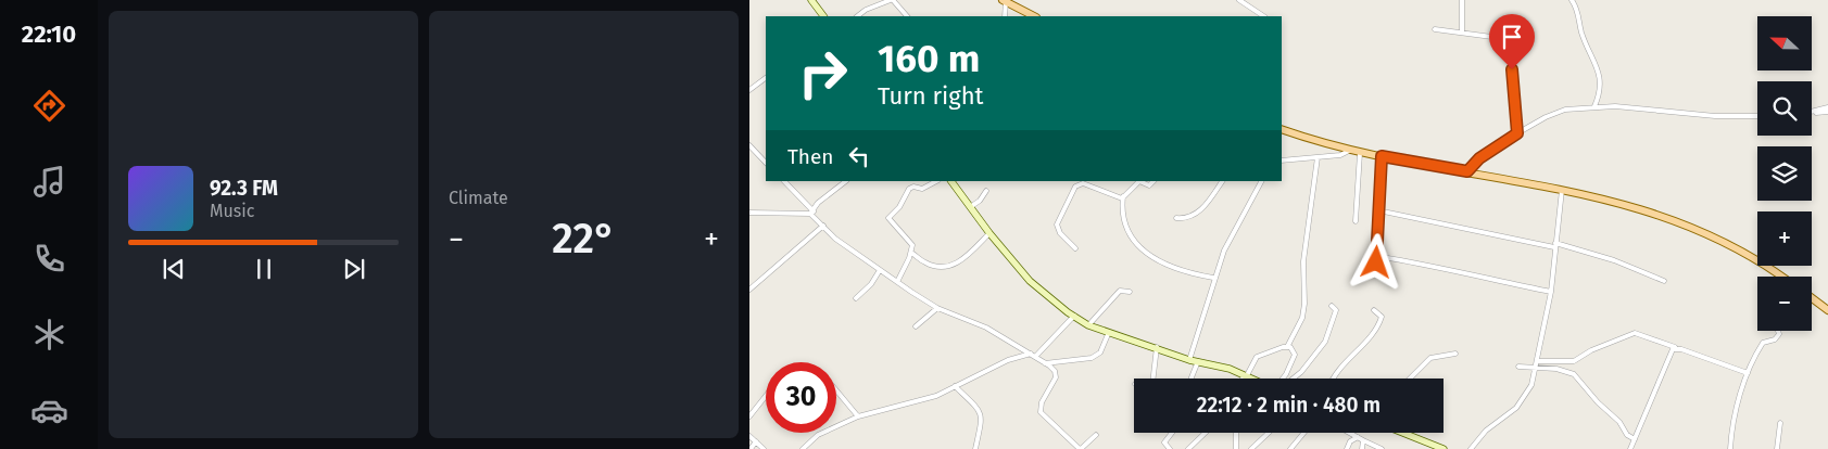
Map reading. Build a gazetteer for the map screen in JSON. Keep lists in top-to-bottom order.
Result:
{
  "north": "left",
  "page": {
    "tabs": "22:10",
    "tile": "Climate",
    "map_buttons": ["+", "−"],
    "turn": ["160 m", "Turn right"],
    "then": "Then",
    "song": ["92.3 FM", "Music"],
    "heat": ["−", "22°", "+"],
    "limit": "30",
    "trip": "22:12 · 2 min · 480 m"
  }
}
